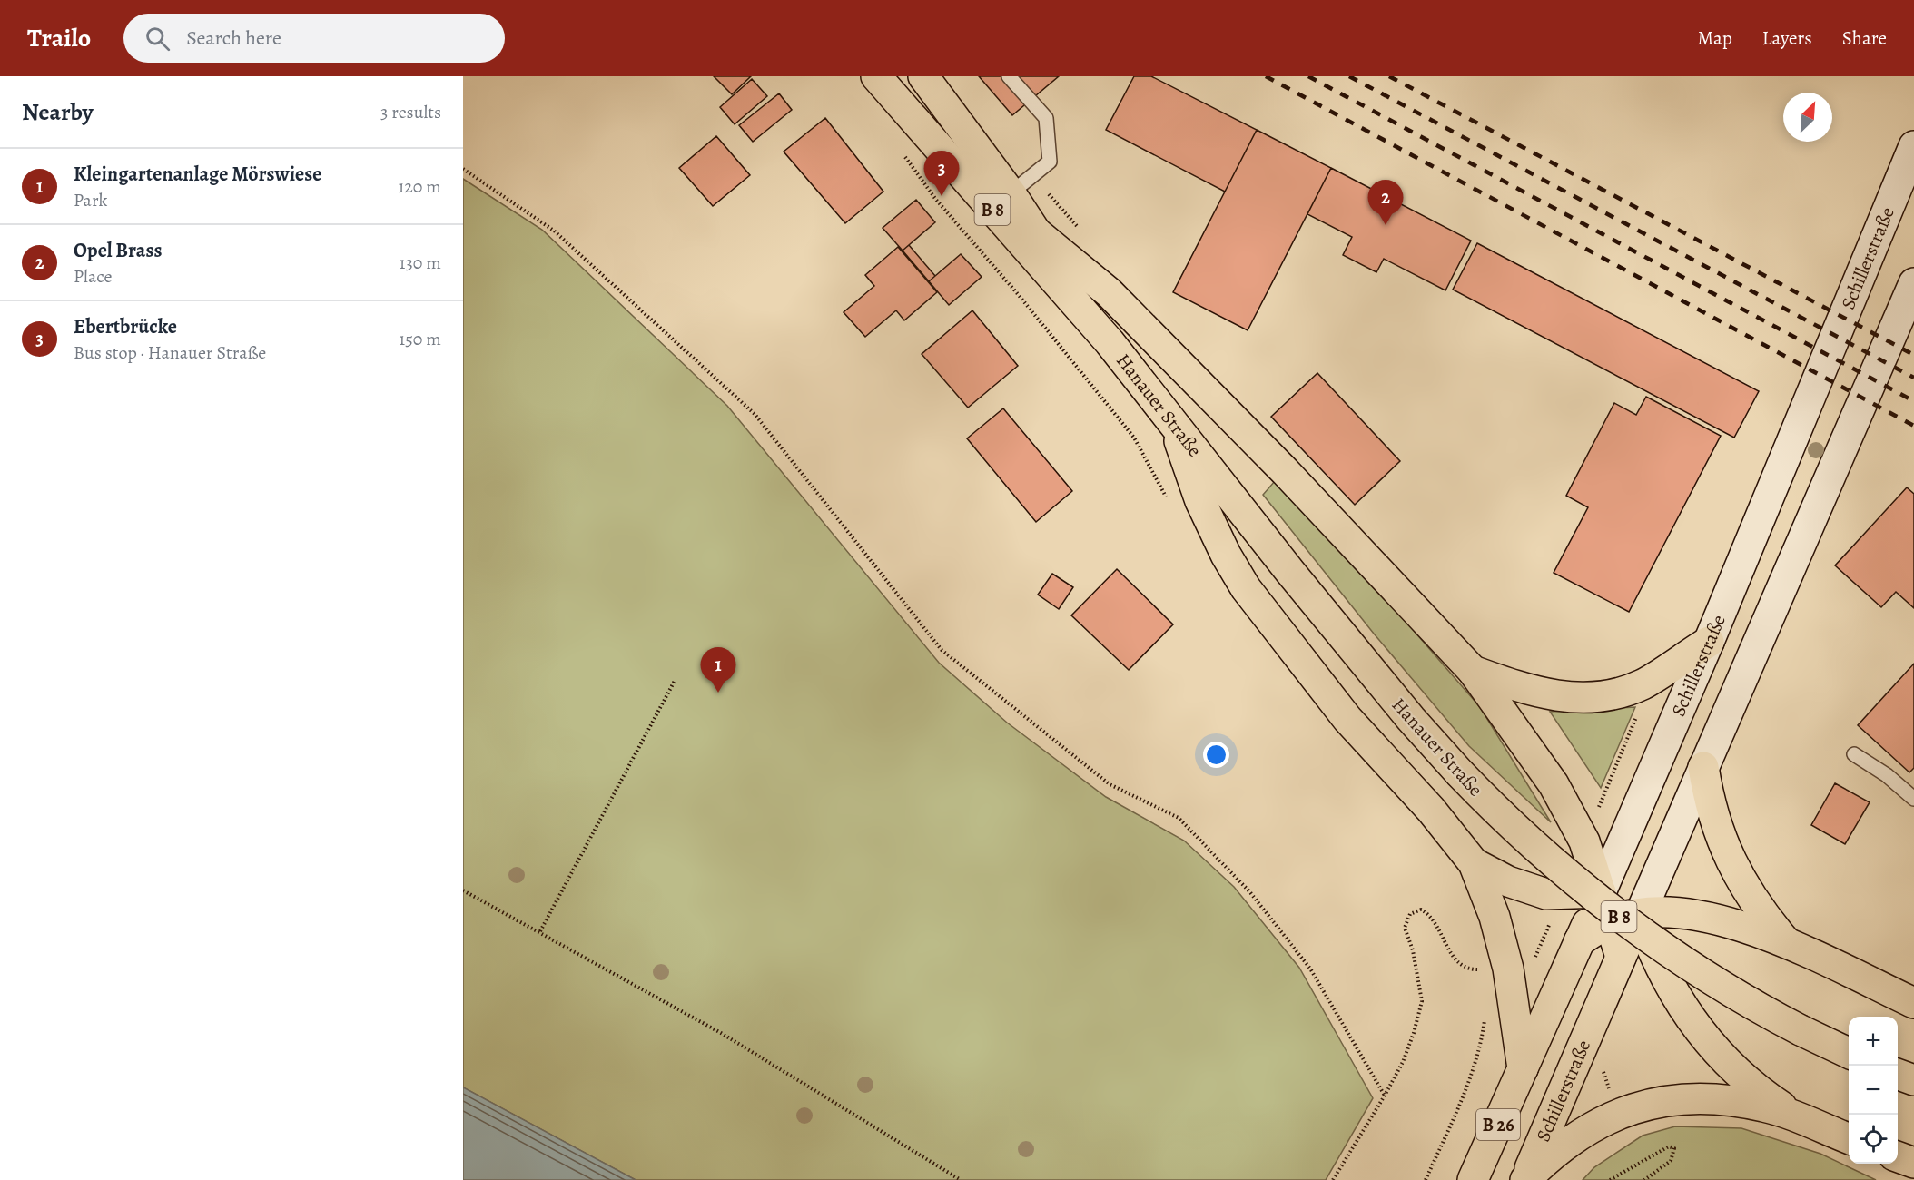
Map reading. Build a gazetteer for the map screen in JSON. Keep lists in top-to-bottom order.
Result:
{
  "streets": {
    "main road": [
      "B 8",
      "Schillerstraße",
      "Hanauer Straße",
      "B 26"
    ]
  },
  "north": "top right",
  "page": {
    "header": "Trailo",
    "search": "Search here",
    "nav": ["Map", "Layers", "Share"],
    "heading": ["Nearby", "3 results"],
    "list": [
      {
        "mark": "1",
        "name": "Kleingartenanlage Mörswiese",
        "note": "Park",
        "value": "120 m"
      },
      {
        "mark": "2",
        "name": "Opel Brass",
        "note": "Place",
        "value": "130 m"
      },
      {
        "mark": "3",
        "name": "Ebertbrücke",
        "note": "Bus stop · Hanauer Straße",
        "value": "150 m"
      }
    ],
    "pins": ["3", "2", "1"],
    "map_buttons": ["+", "−"]
  }
}
